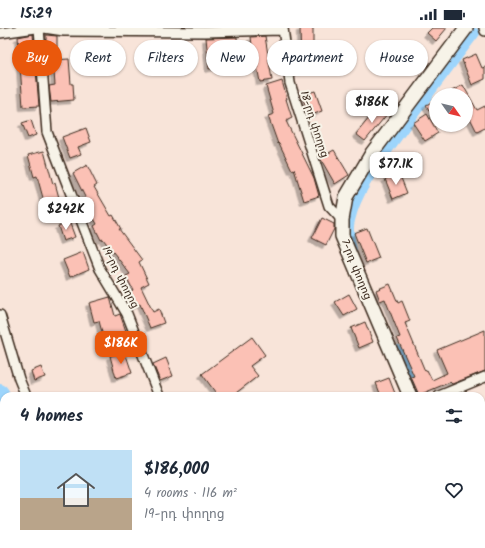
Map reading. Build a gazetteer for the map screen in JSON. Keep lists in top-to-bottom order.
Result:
{
  "streets": {
    "main road": ["7-րդ փողոց"],
    "street": ["18-րդ փողոց", "19-րդ փողոց"]
  },
  "crossings": [
    ["18-րդ փողոց", "7-րդ փողոց"]
  ],
  "north": "bottom right",
  "page": {
    "status": "15:29",
    "chip": [
      "Buy",
      "Rent",
      "Filters",
      "New",
      "Apartment",
      "House"
    ],
    "price": [
      "$186K",
      "$77.1K",
      "$242K",
      "$186K"
    ],
    "heading": "4 homes",
    "list": [
      {
        "name": "$186,000",
        "note": "4 rooms · 116 m² · 19-րդ փողոց"
      }
    ]
  }
}
